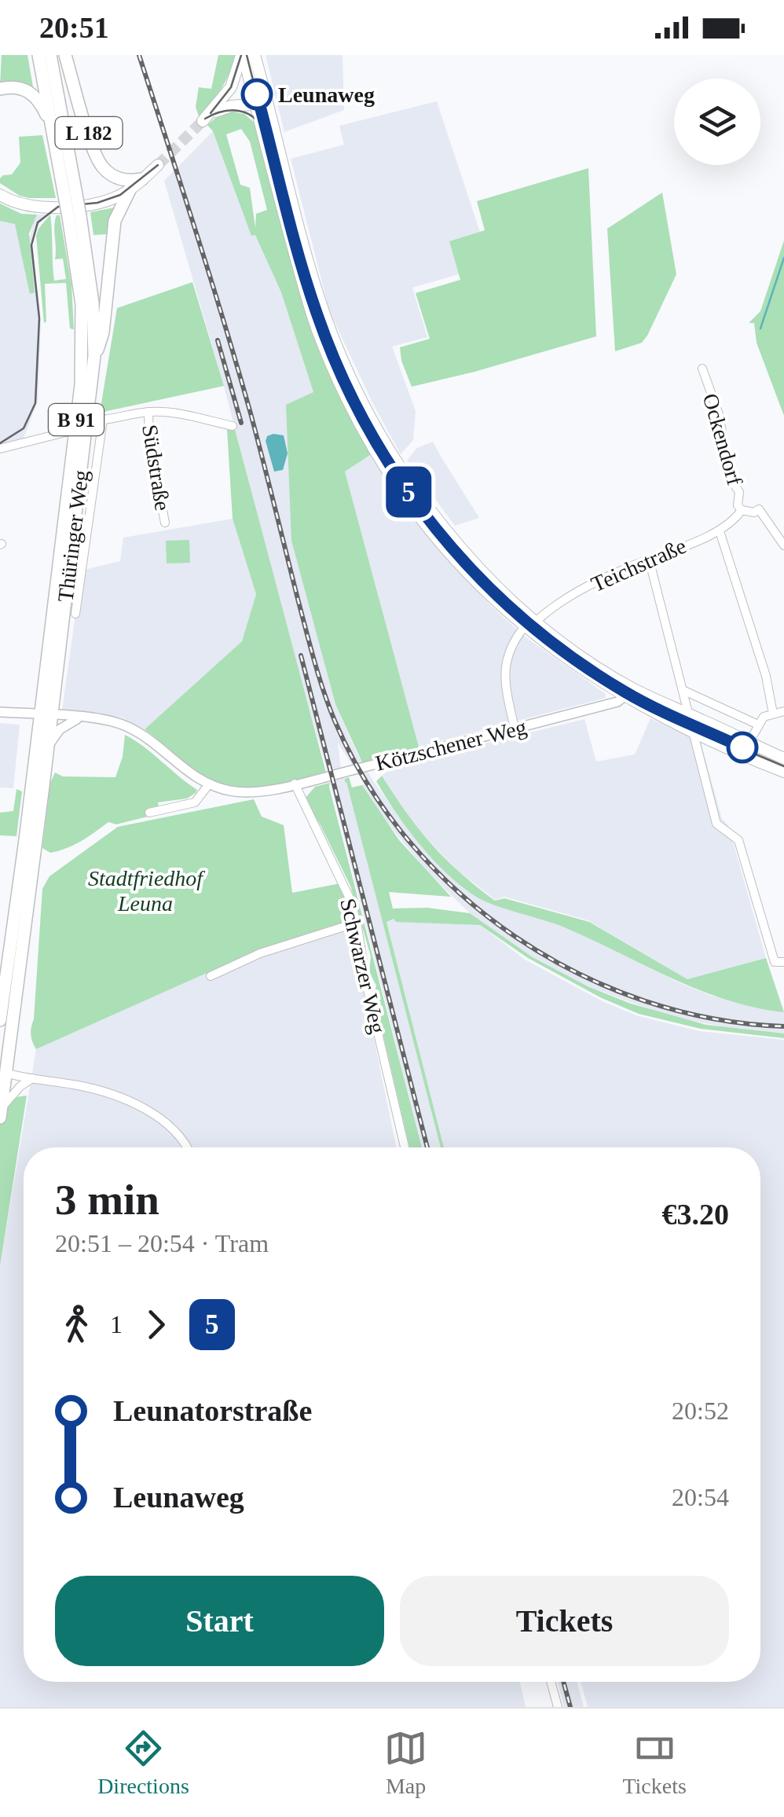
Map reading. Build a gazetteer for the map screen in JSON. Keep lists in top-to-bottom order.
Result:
{
  "streets": {
    "main road": ["L 182", "B 91", "Thüringer Weg"],
    "street": [
      "Ockendorf",
      "Südstraße",
      "Teichstraße",
      "Kötzschener Weg",
      "Schwarzer Weg"
    ]
  },
  "crossings": [
    ["B 91", "Thüringer Weg"],
    ["Ockendorf", "Teichstraße"],
    ["Kötzschener Weg", "Schwarzer Weg"]
  ],
  "parks": ["Stadtfriedhof Leuna"],
  "places": ["Leunaweg"],
  "lines": ["tram line 5"],
  "page": {
    "status": "20:51",
    "on_map": "5",
    "heading": ["3 min", "20:51 – 20:54 · Tram", "€3.20"],
    "legs": ["1", "5"],
    "list": [
      {
        "name": "Leunatorstraße",
        "value": "20:52"
      },
      {
        "name": "Leunaweg",
        "value": "20:54"
      }
    ],
    "buttons": ["Start", "Tickets"],
    "tabs": ["Directions", "Map", "Tickets"]
  }
}
